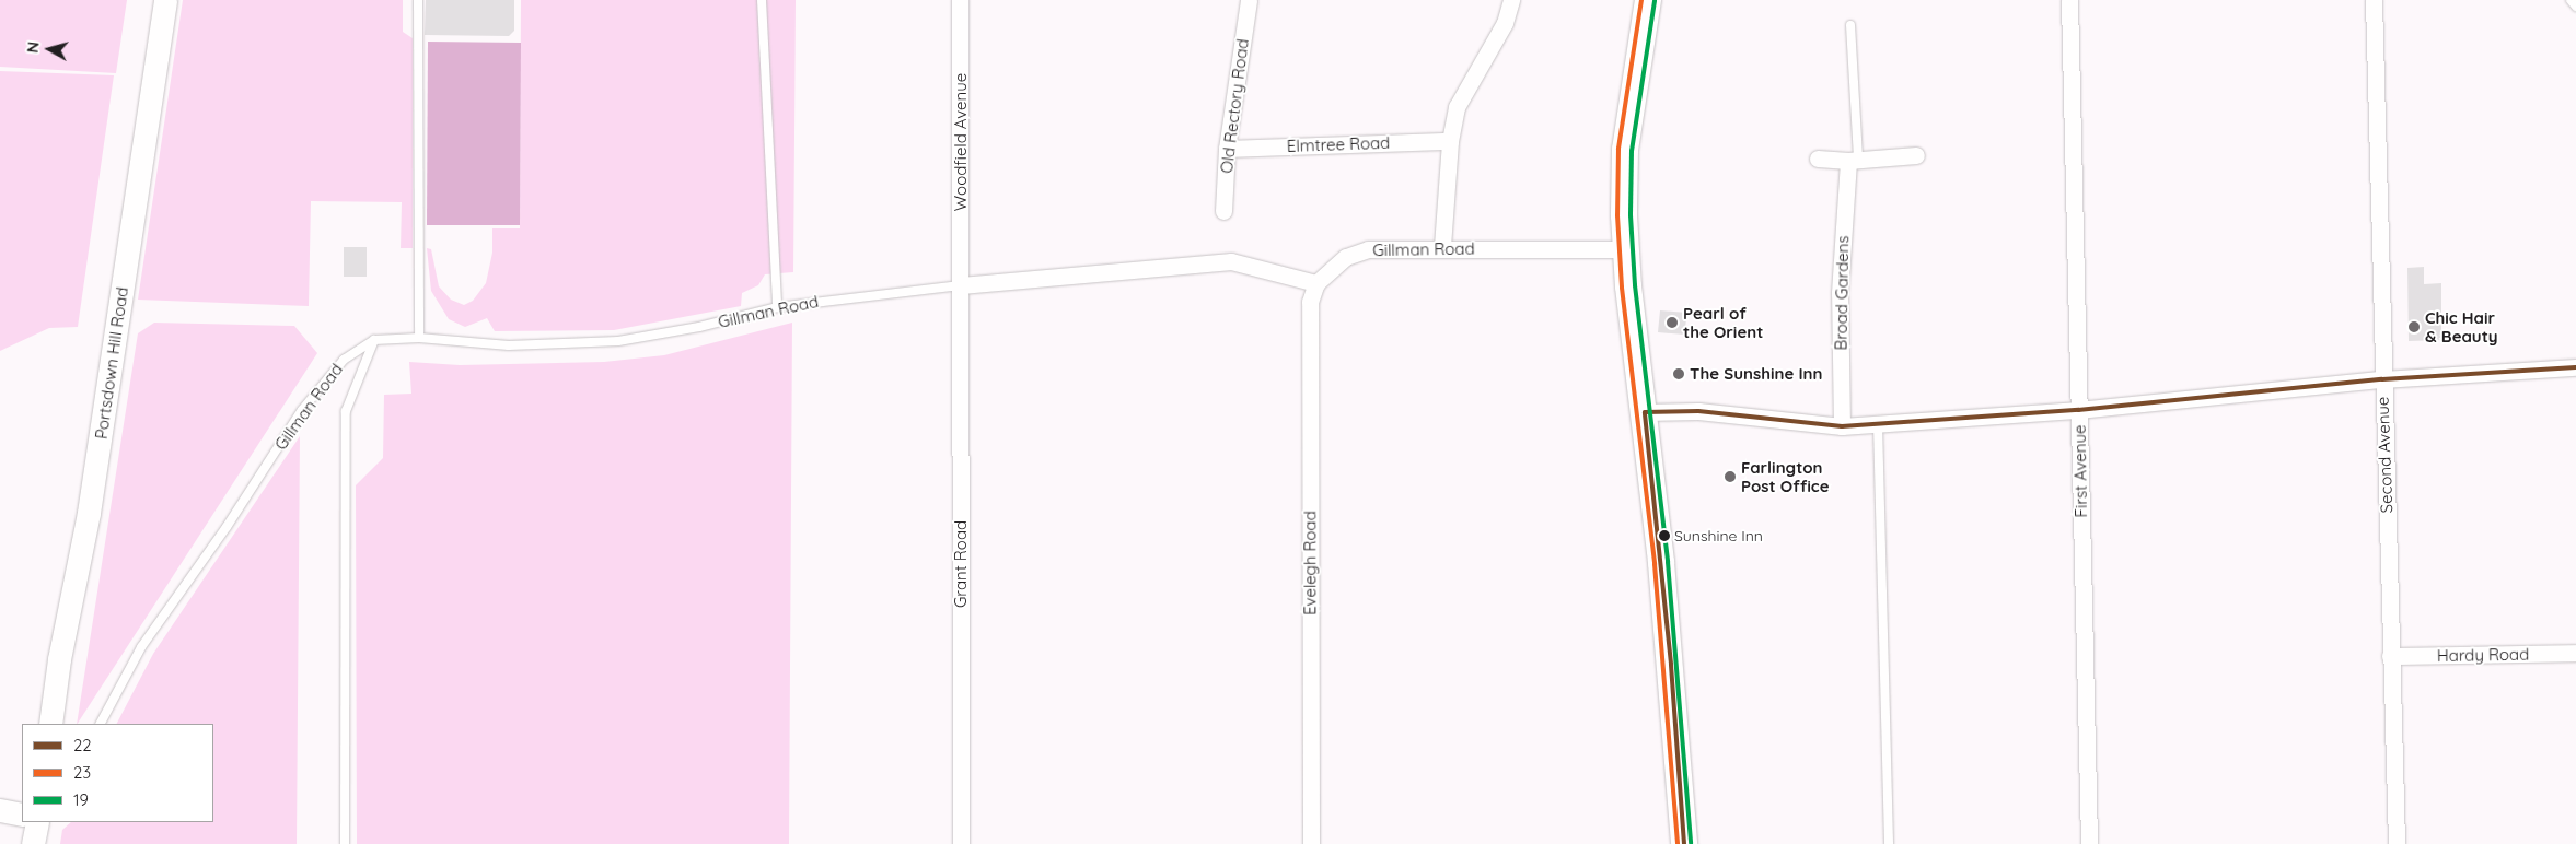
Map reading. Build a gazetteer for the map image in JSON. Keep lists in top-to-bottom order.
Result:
{
  "streets": {
    "main road": ["Portsdown Hill Road"],
    "street": [
      "Old Rectory Road",
      "Woodfield Avenue",
      "Elmtree Road",
      "Gillman Road",
      "Broad Gardens",
      "Second Avenue",
      "First Avenue",
      "Evelegh Road",
      "Grant Road",
      "Hardy Road"
    ]
  },
  "crossings": [
    ["Old Rectory Road", "Elmtree Road"],
    ["Woodfield Avenue", "Gillman Road"],
    ["Woodfield Avenue", "Grant Road"],
    ["Gillman Road", "Evelegh Road"],
    ["Gillman Road", "Grant Road"],
    ["Second Avenue", "Hardy Road"]
  ],
  "places": [
    "Pearl of the Orient",
    "Chic Hair & Beauty",
    "The Sunshine Inn",
    "Farlington Post Office",
    "Sunshine Inn"
  ],
  "lines": ["transit line 23", "transit line 19", "transit line 22"],
  "legend": ["22", "23", "19"],
  "north": "left"
}
